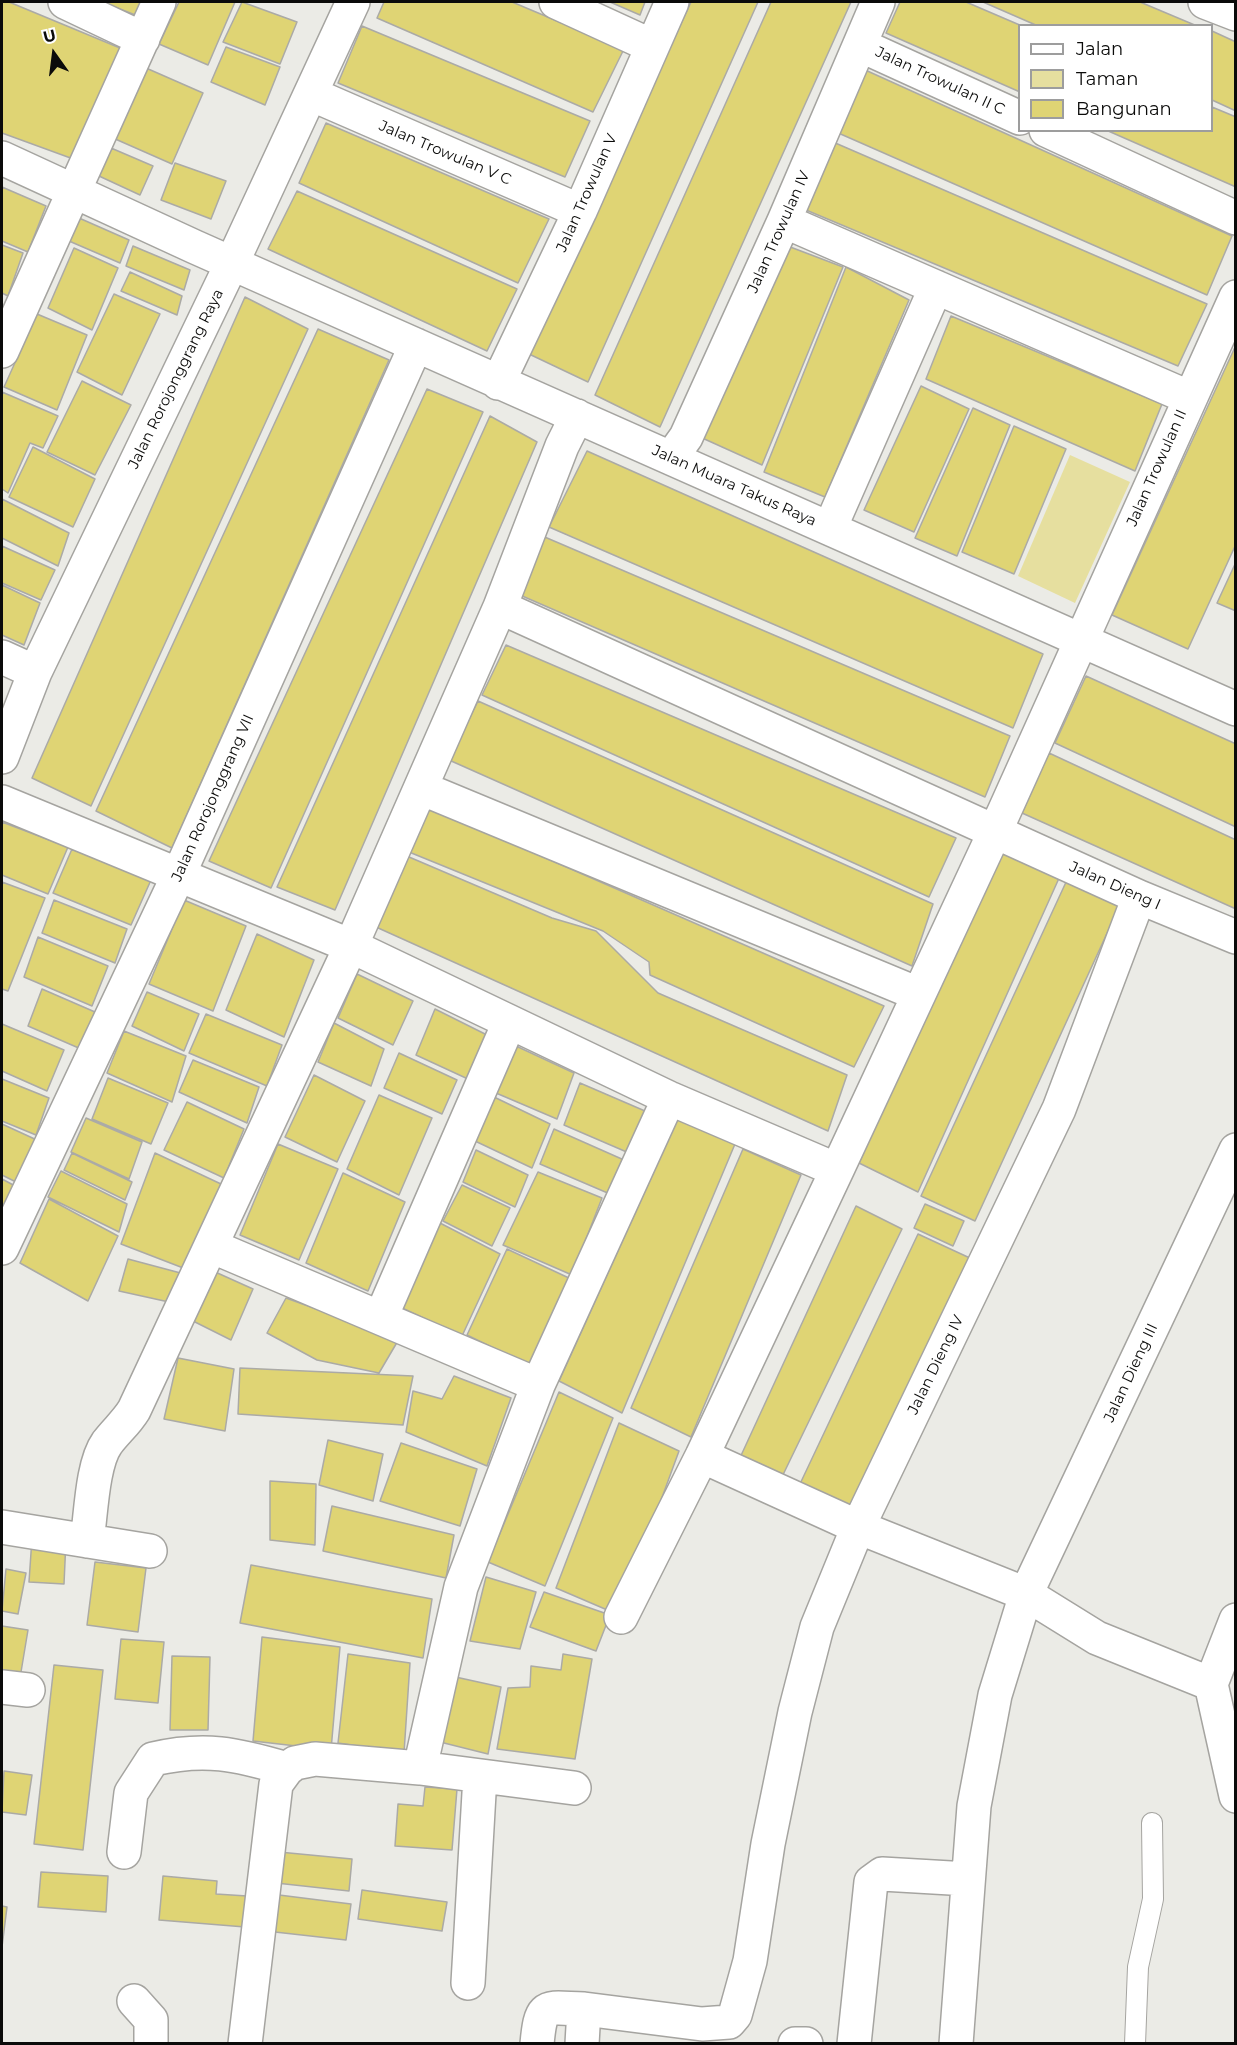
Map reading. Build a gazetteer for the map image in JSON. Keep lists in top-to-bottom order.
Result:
{
  "streets": {
    "street": [
      "Jalan Trowulan II C",
      "Jalan Trowulan V C",
      "Jalan Trowulan V",
      "Jalan Trowulan IV",
      "Jalan Rorojonggrang Raya",
      "Jalan Trowulan II",
      "Jalan Muara Takus Raya",
      "Jalan Rorojonggrang VII",
      "Jalan Dieng I",
      "Jalan Dieng IV",
      "Jalan Dieng III"
    ]
  },
  "crossings": [
    ["Jalan Trowulan II C", "Jalan Trowulan IV"],
    ["Jalan Trowulan V C", "Jalan Trowulan V"],
    ["Jalan Trowulan V C", "Jalan Rorojonggrang Raya"],
    ["Jalan Trowulan V", "Jalan Muara Takus Raya"],
    ["Jalan Trowulan IV", "Jalan Muara Takus Raya"],
    ["Jalan Rorojonggrang Raya", "Jalan Muara Takus Raya"],
    ["Jalan Trowulan II", "Jalan Muara Takus Raya"],
    ["Jalan Trowulan II", "Jalan Dieng I"],
    ["Jalan Muara Takus Raya", "Jalan Rorojonggrang VII"],
    ["Jalan Dieng I", "Jalan Dieng IV"]
  ],
  "legend": ["Jalan", "Taman", "Bangunan"],
  "north": "top"
}
